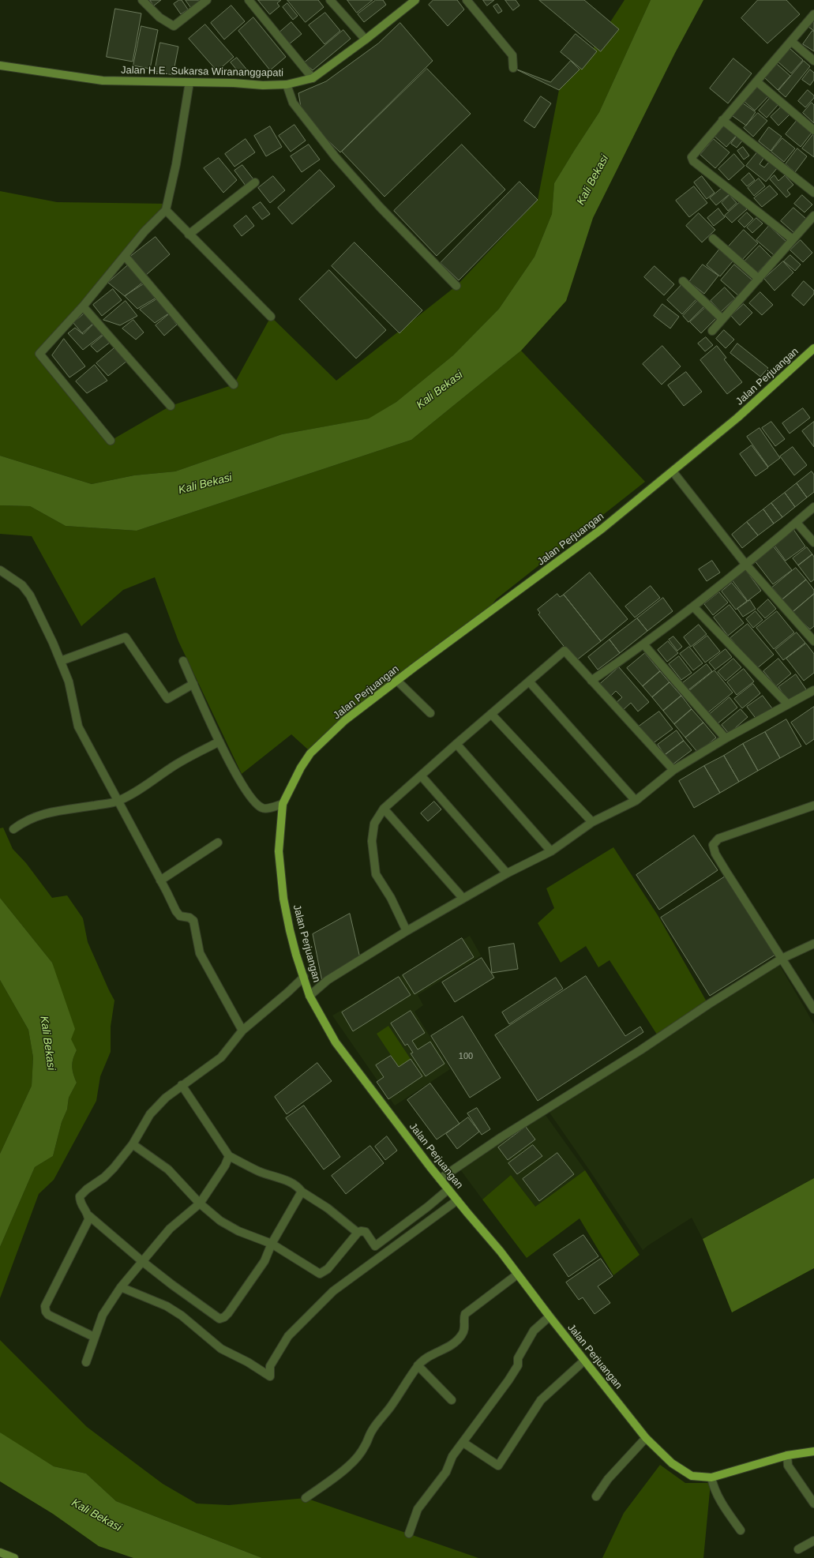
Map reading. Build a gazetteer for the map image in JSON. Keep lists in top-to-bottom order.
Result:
{
  "streets": {
    "main road": ["Jalan Perjuangan"],
    "street": ["Jalan H.E. Sukarsa Wirananggapati"]
  },
  "water": ["Kali Bekasi"],
  "house_numbers": ["100"]
}
